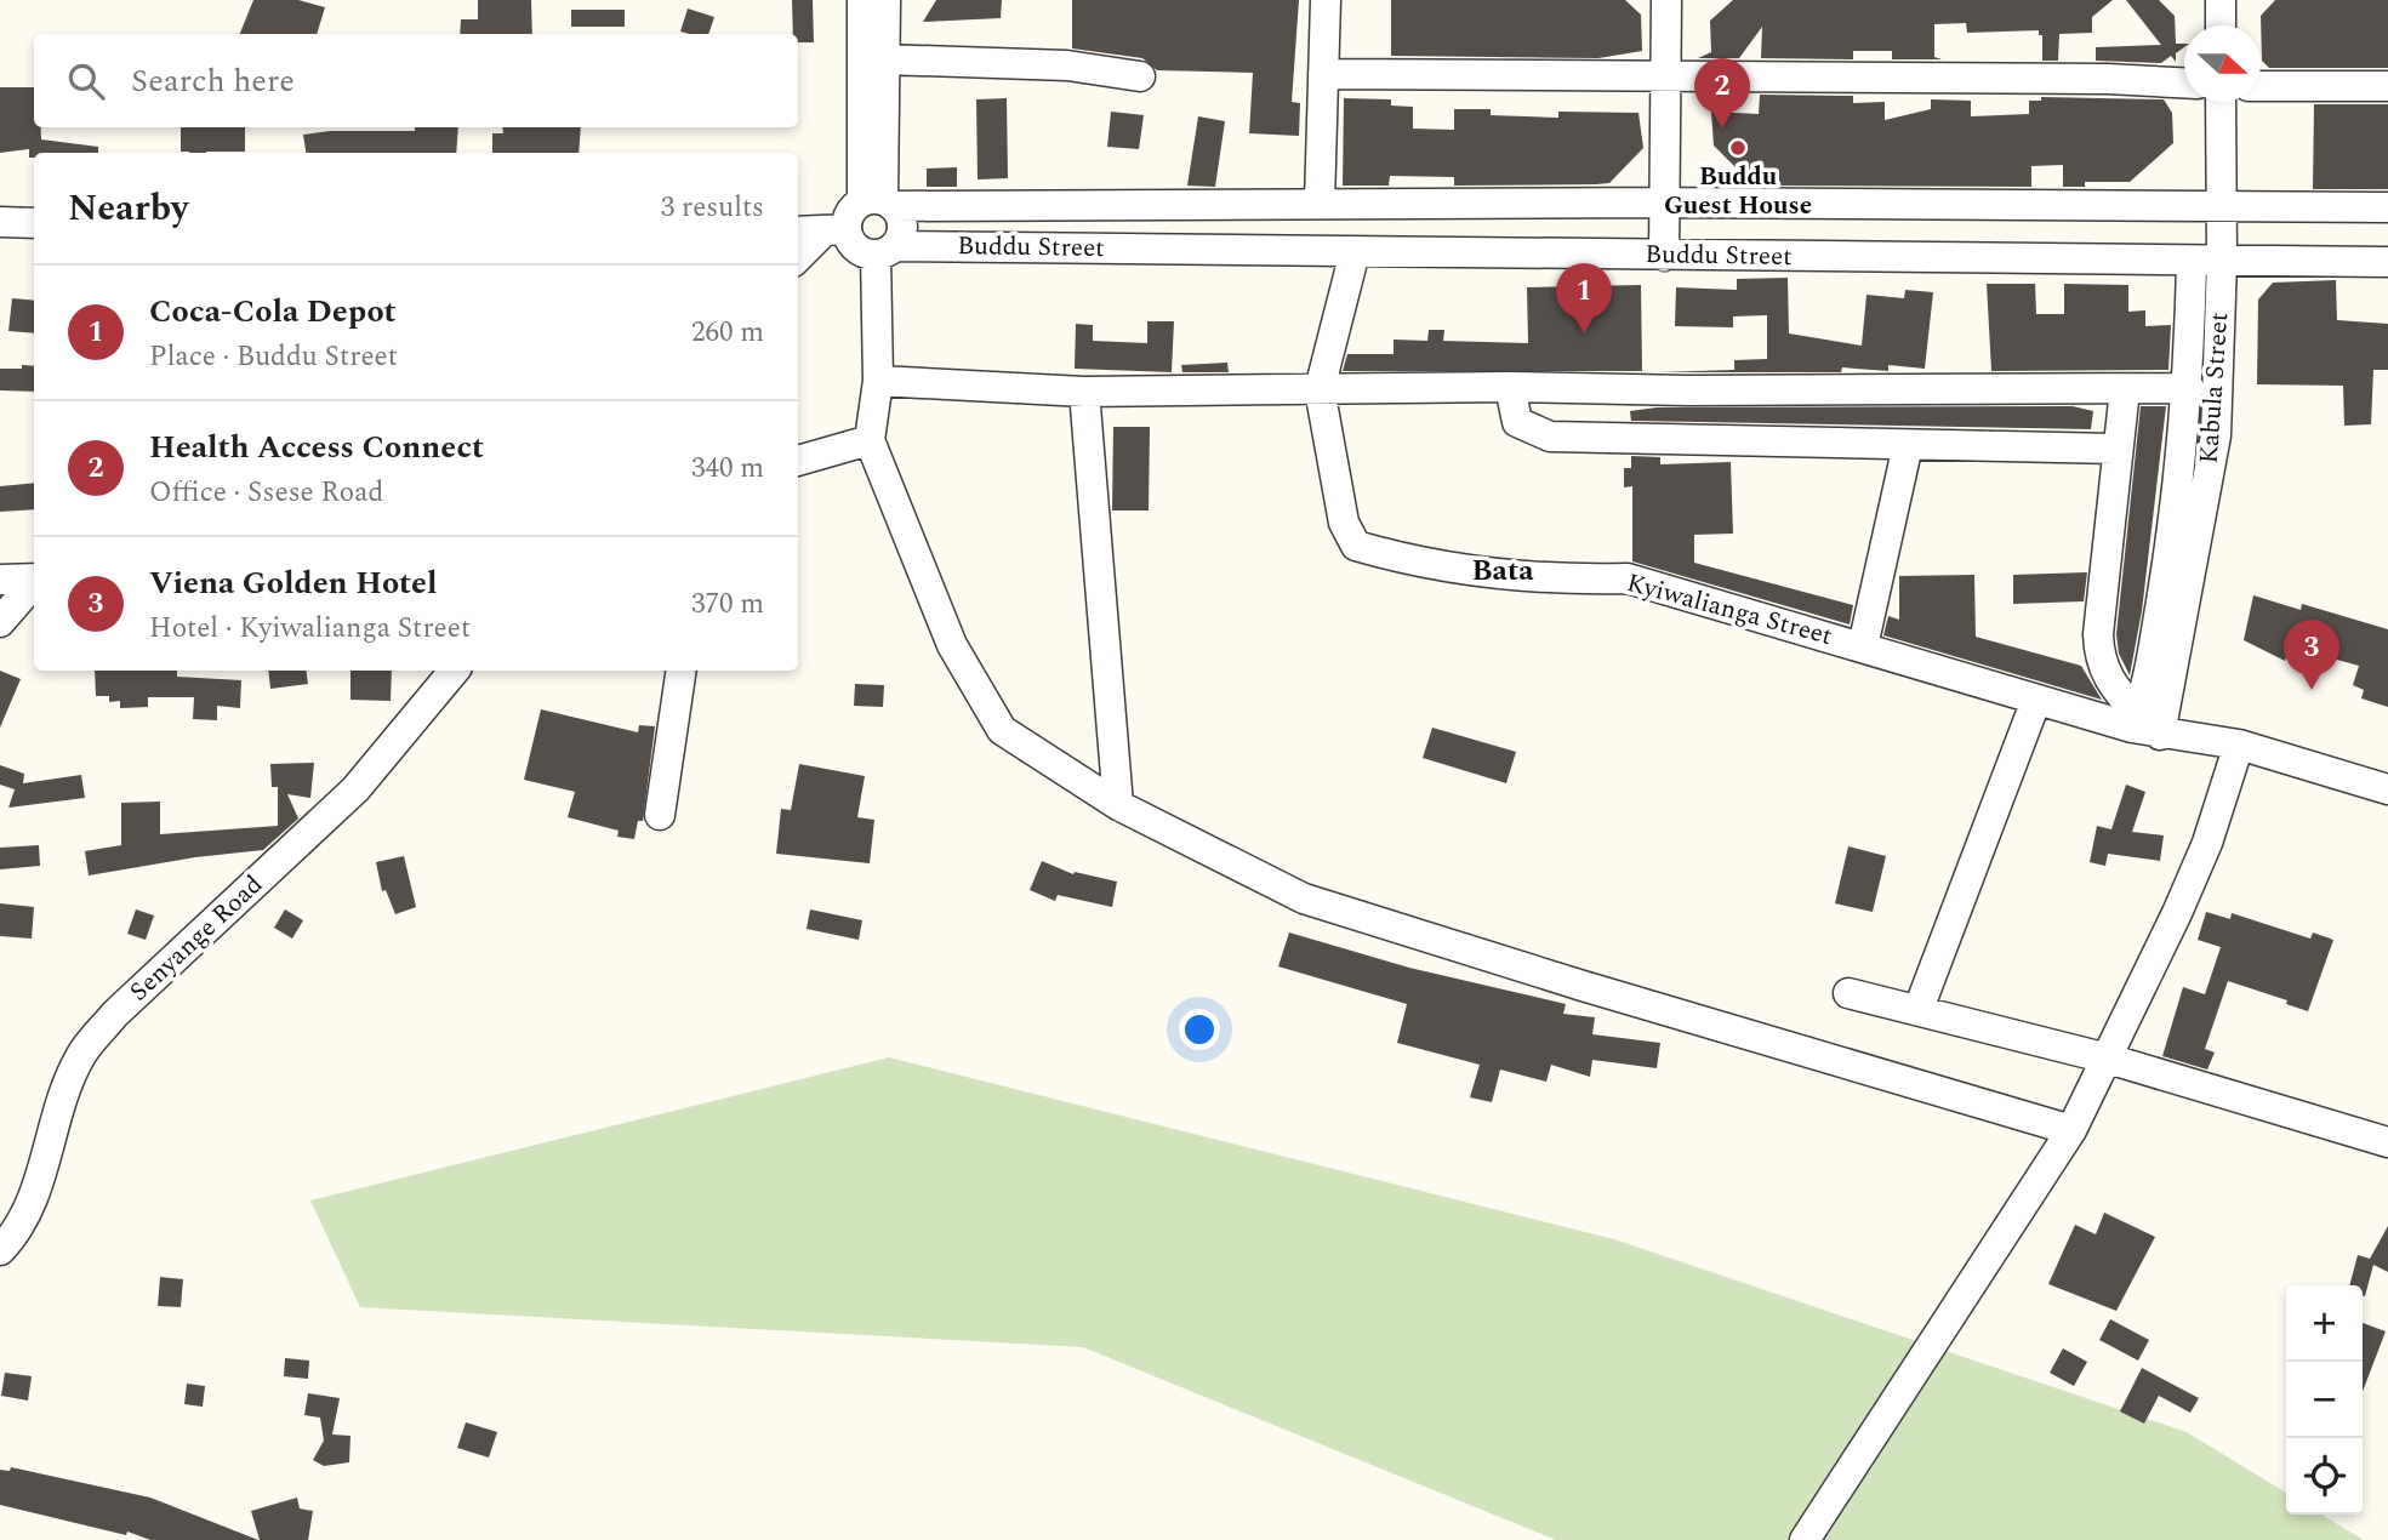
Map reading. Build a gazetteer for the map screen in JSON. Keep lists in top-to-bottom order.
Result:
{
  "streets": {
    "street": [
      "Buddu Street",
      "Kabula Street",
      "Kyiwalianga Street",
      "Senyange Road"
    ]
  },
  "crossings": [
    ["Buddu Street", "Kabula Street"],
    ["Buddu Street", "Kyiwalianga Street"],
    ["Kabula Street", "Kyiwalianga Street"]
  ],
  "districts": ["Bata"],
  "places": ["Buddu Guest House"],
  "north": "right",
  "page": {
    "search": "Search here",
    "pins": ["2", "1", "3"],
    "heading": ["Nearby", "3 results"],
    "list": [
      {
        "mark": "1",
        "name": "Coca-Cola Depot",
        "note": "Place · Buddu Street",
        "value": "260 m"
      },
      {
        "mark": "2",
        "name": "Health Access Connect",
        "note": "Office · Ssese Road",
        "value": "340 m"
      },
      {
        "mark": "3",
        "name": "Viena Golden Hotel",
        "note": "Hotel · Kyiwalianga Street",
        "value": "370 m"
      }
    ],
    "map_buttons": ["+", "−"]
  }
}
